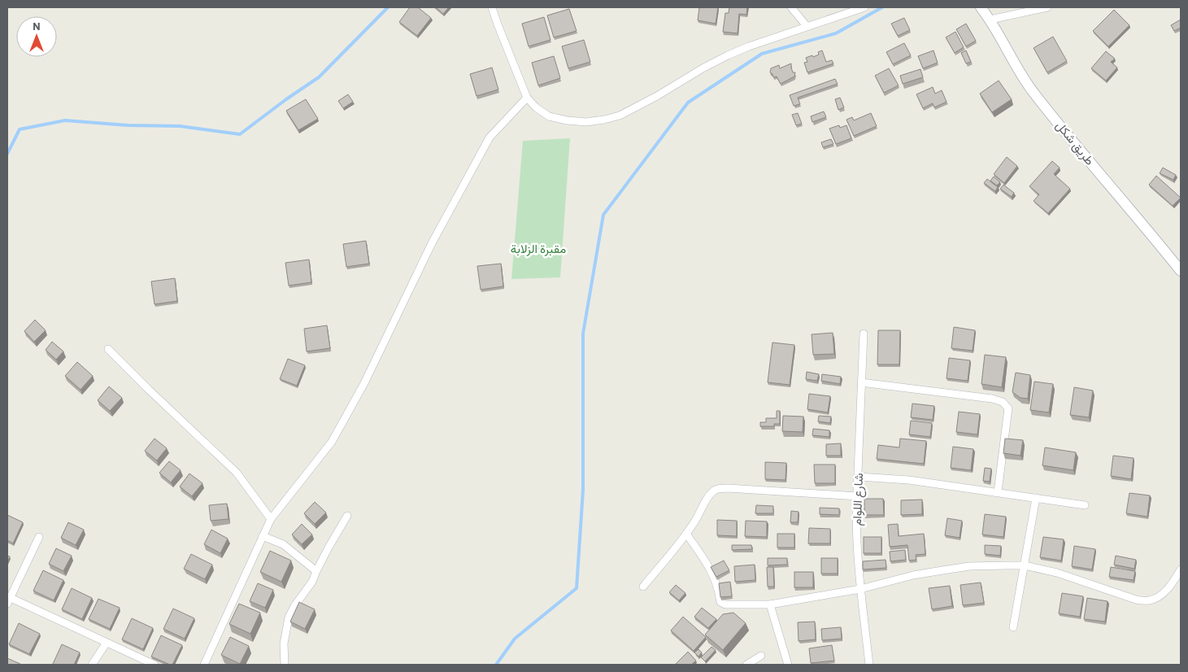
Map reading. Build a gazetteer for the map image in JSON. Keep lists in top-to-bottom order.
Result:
{
  "streets": {
    "main road": ["طريق شكل"],
    "street": ["شارع اللوام"]
  },
  "parks": ["مقبرة الزلابة"],
  "north": "top"
}
